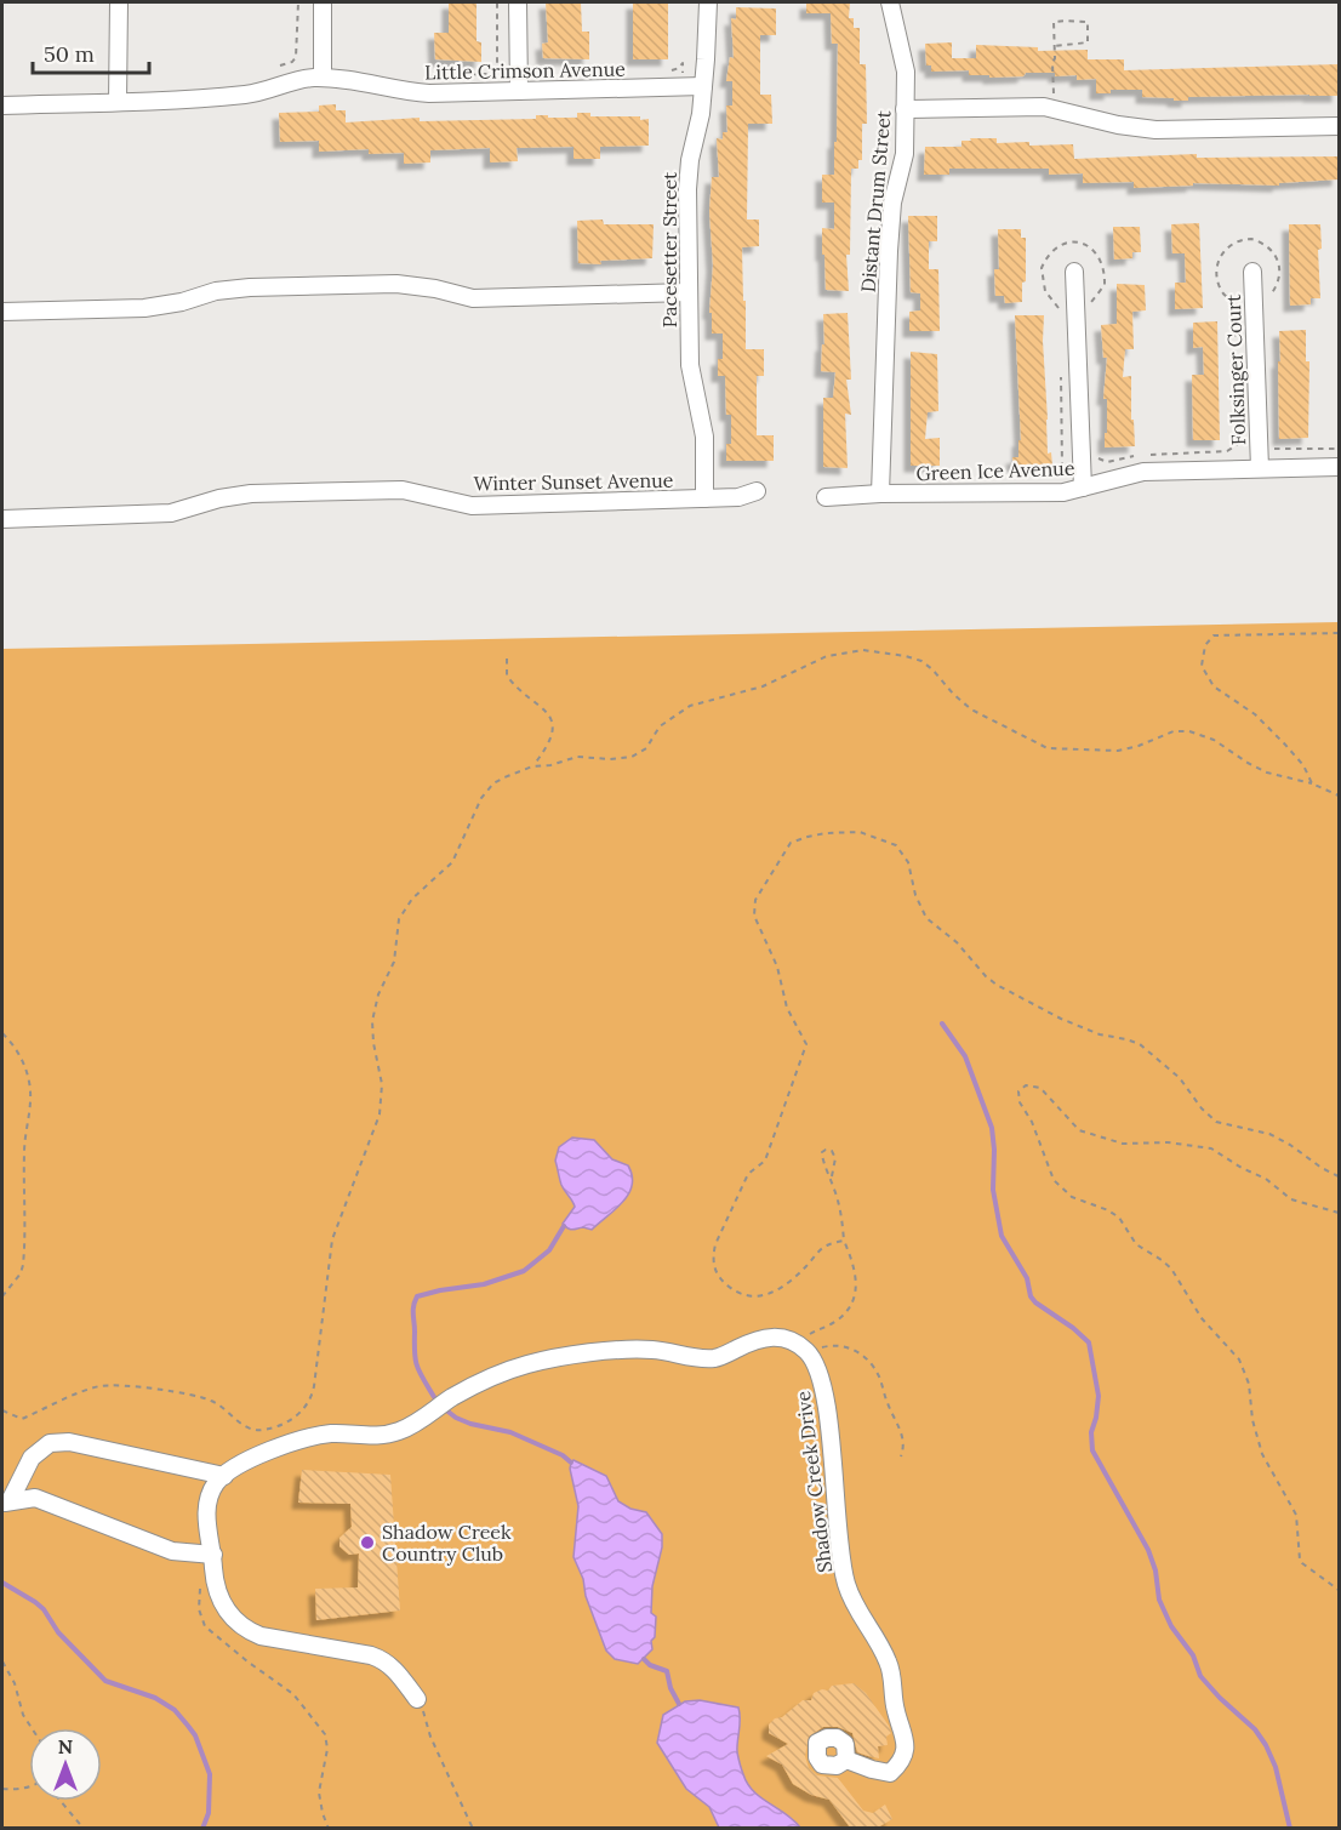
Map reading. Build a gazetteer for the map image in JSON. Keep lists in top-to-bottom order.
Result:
{
  "streets": {
    "street": [
      "Little Crimson Avenue",
      "Distant Drum Street",
      "Pacesetter Street",
      "Folksinger Court",
      "Green Ice Avenue",
      "Winter Sunset Avenue",
      "Shadow Creek Drive"
    ]
  },
  "crossings": [
    ["Little Crimson Avenue", "Pacesetter Street"],
    ["Distant Drum Street", "Green Ice Avenue"],
    ["Pacesetter Street", "Winter Sunset Avenue"],
    ["Folksinger Court", "Green Ice Avenue"]
  ],
  "places": ["Shadow Creek Country Club"],
  "scale_bar": "50 m",
  "north": "top"
}
